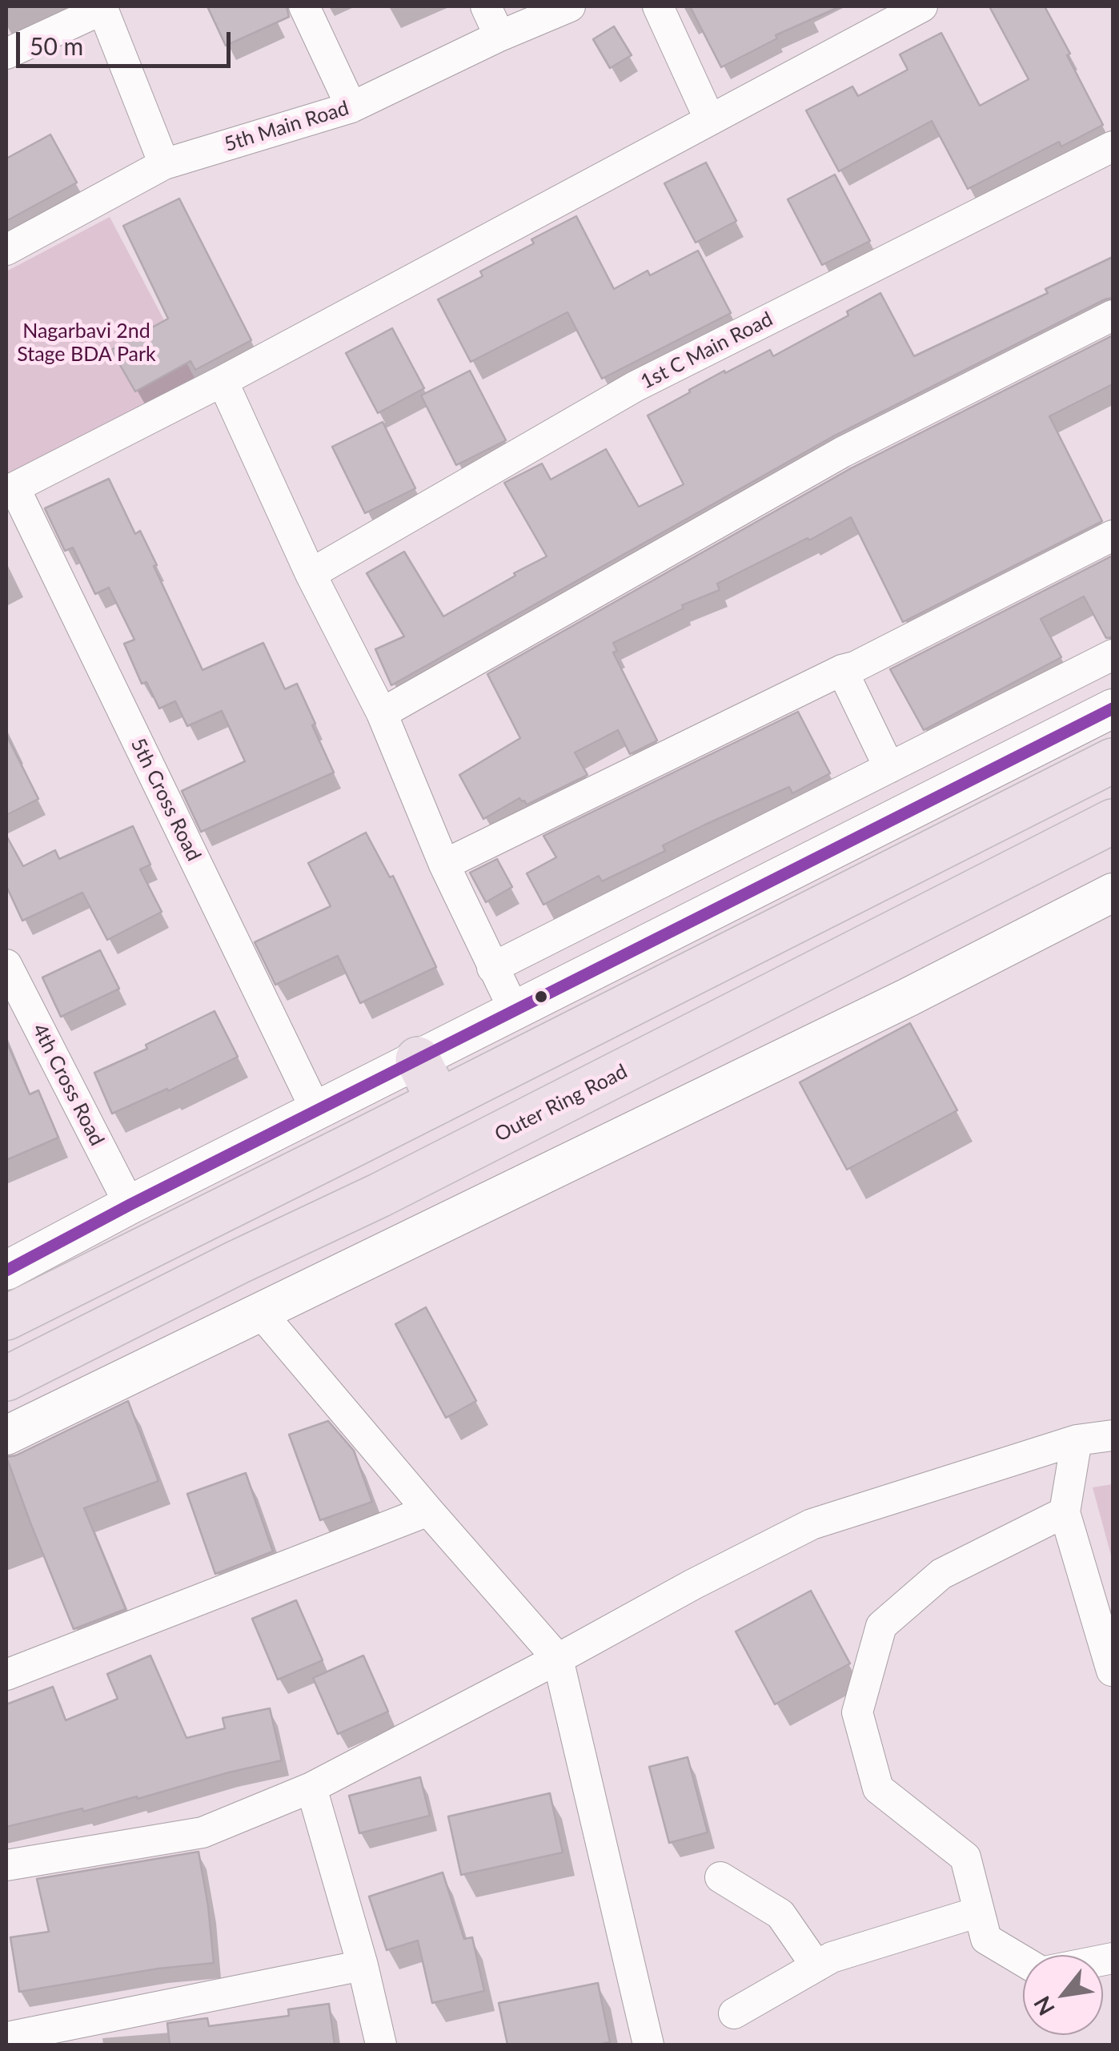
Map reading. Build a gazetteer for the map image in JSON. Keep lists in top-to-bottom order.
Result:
{
  "streets": {
    "highway": ["Outer Ring Road"],
    "street": [
      "5th Main Road",
      "1st C Main Road",
      "5th Cross Road",
      "4th Cross Road"
    ]
  },
  "parks": ["Nagarbavi 2nd Stage BDA Park"],
  "scale_bar": "50 m",
  "north": "bottom left"
}
